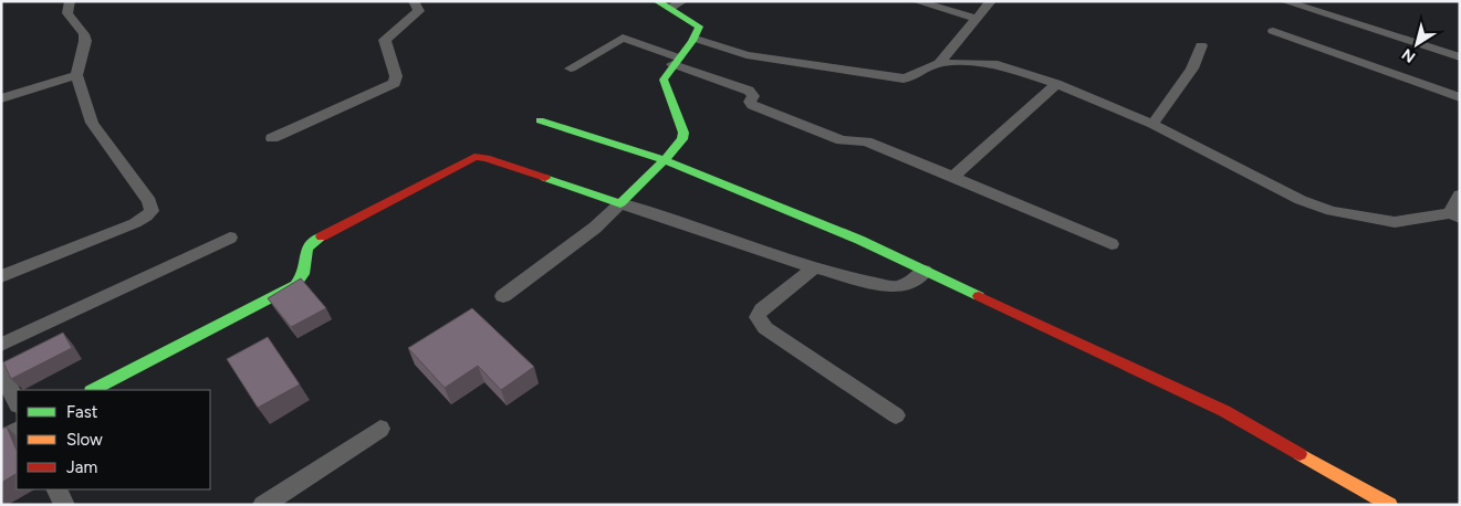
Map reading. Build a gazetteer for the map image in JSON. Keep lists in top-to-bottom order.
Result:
{
  "legend": ["Fast", "Slow", "Jam"],
  "north": "bottom left"
}
